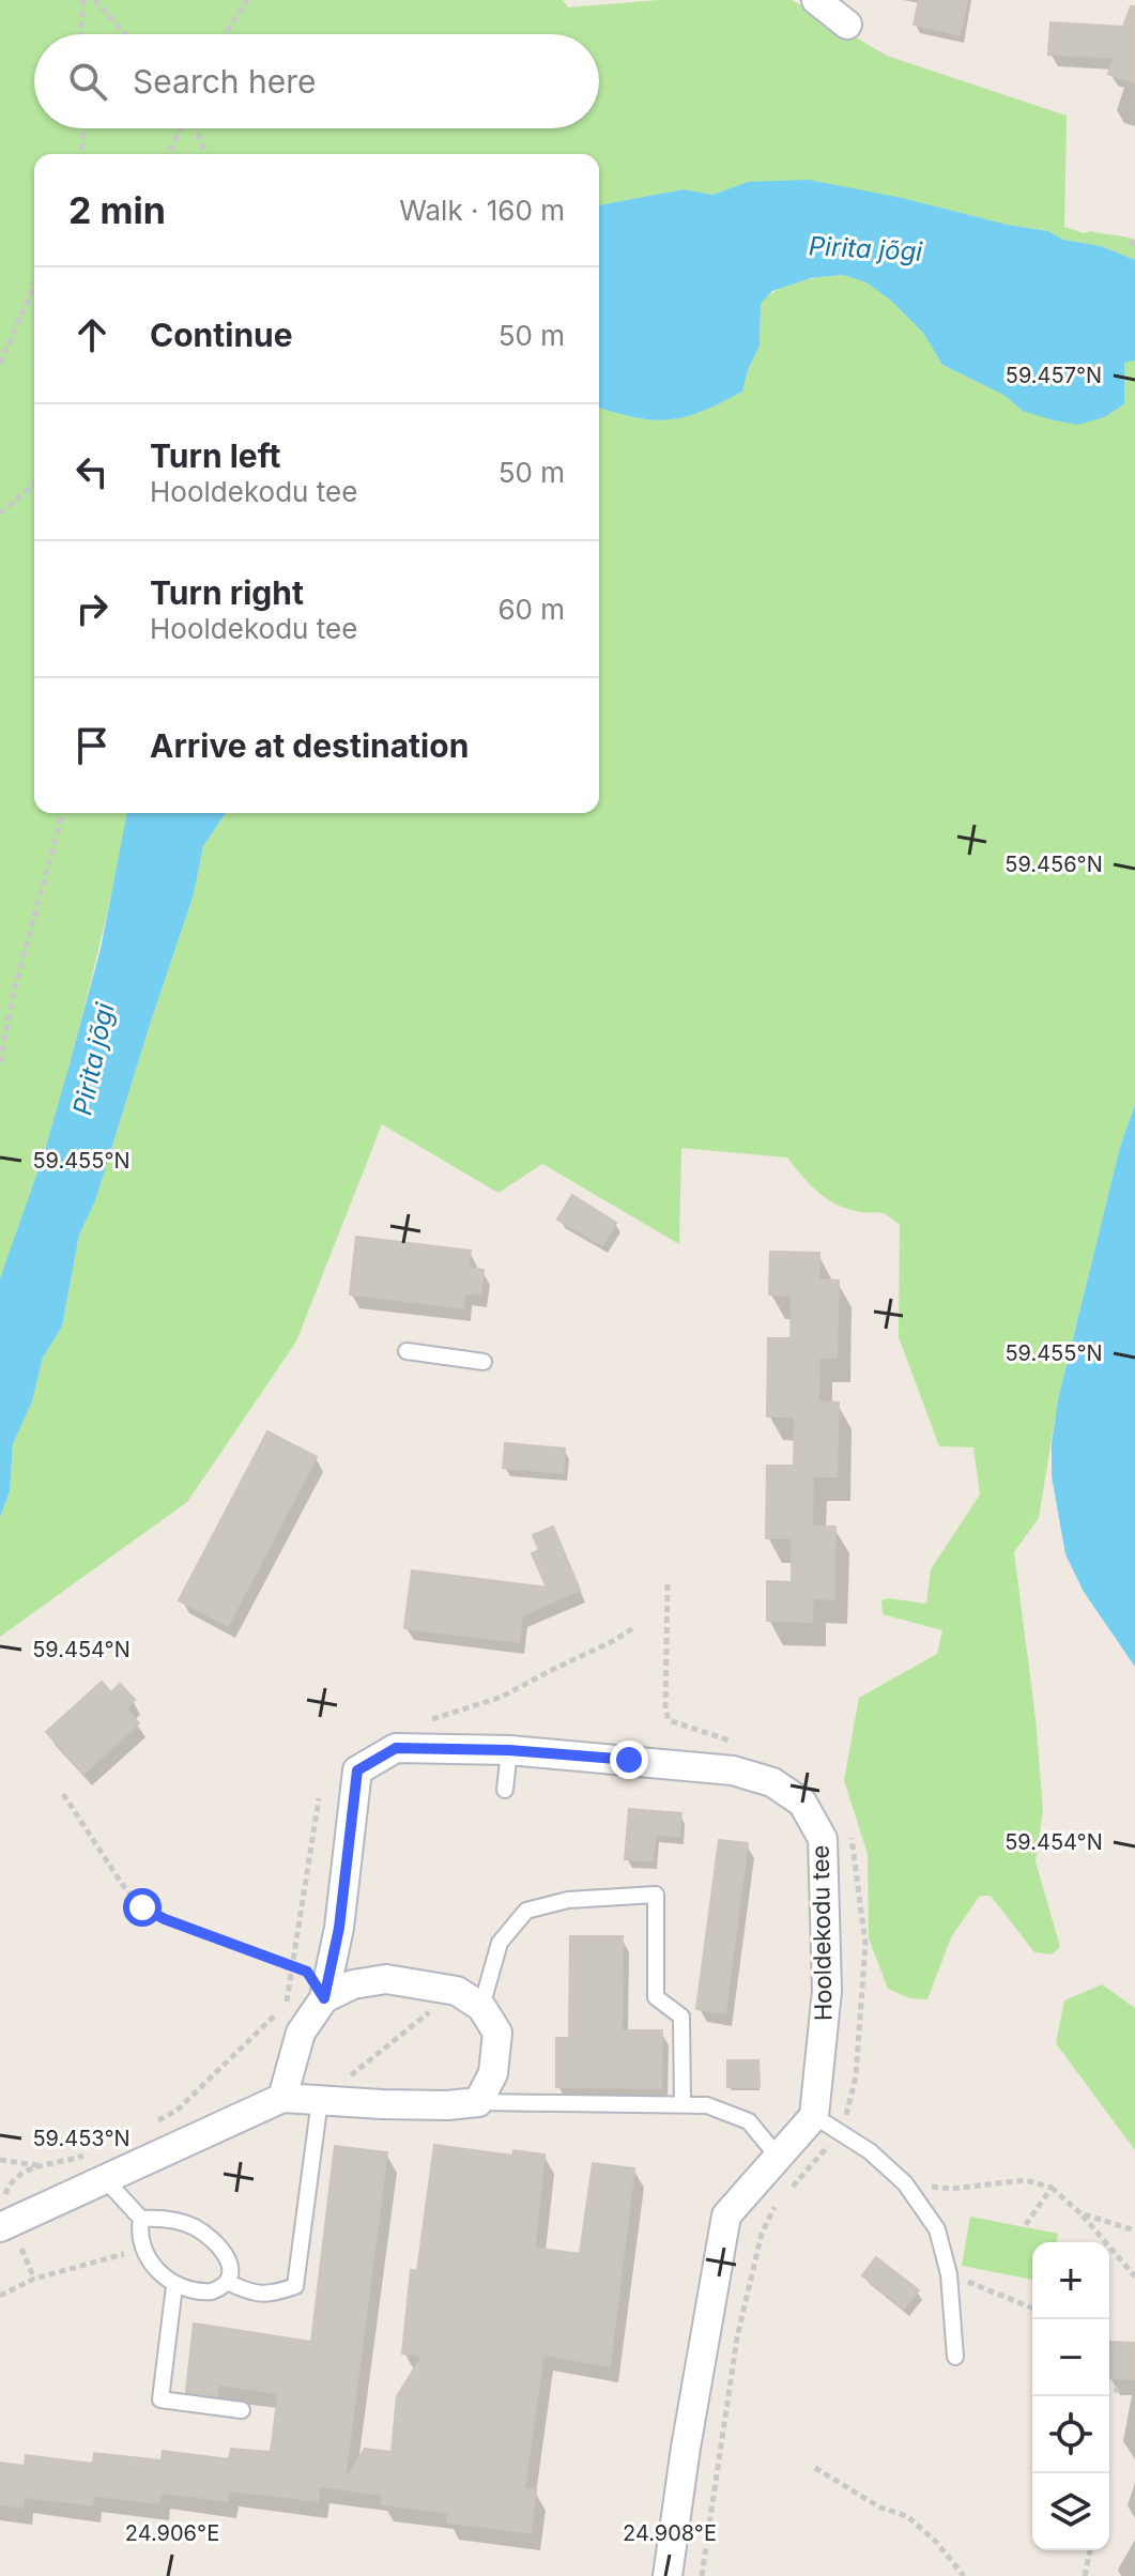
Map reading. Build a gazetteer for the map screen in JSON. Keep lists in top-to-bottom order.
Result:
{
  "streets": {
    "street": ["Hooldekodu tee"]
  },
  "water": ["Pirita jõgi"],
  "page": {
    "search": "Search here",
    "heading": ["2 min", "Walk · 160 m"],
    "list": [
      ["Continue", "50 m"],
      ["Turn left", "Hooldekodu tee", "50 m"],
      ["Turn right", "Hooldekodu tee", "60 m"],
      "Arrive at destination"
    ],
    "map_buttons": ["+", "−"]
  },
  "coordinates": [
    "59.457°N",
    "59.456°N",
    "59.455°N",
    "59.454°N",
    "59.453°N",
    "24.906°E",
    "24.908°E"
  ]
}
